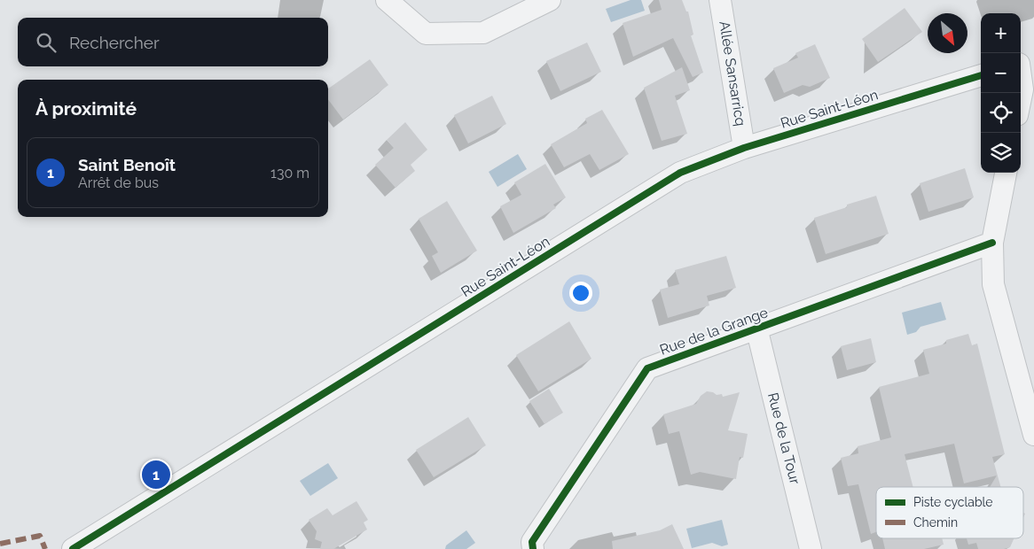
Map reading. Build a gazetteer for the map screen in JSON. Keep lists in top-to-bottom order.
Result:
{
  "streets": {
    "street": [
      "Allée Sansarricq",
      "Rue Saint-Léon",
      "Rue de la Grange",
      "Rue de la Tour"
    ]
  },
  "crossings": [
    ["Allée Sansarricq", "Rue Saint-Léon"],
    ["Rue de la Grange", "Rue de la Tour"]
  ],
  "legend": ["Piste cyclable", "Chemin"],
  "north": "bottom right",
  "page": {
    "map_buttons": ["+", "−"],
    "search": "Rechercher",
    "heading": "À proximité",
    "list": [
      {
        "mark": "1",
        "name": "Saint Benoît",
        "note": "Arrêt de bus",
        "value": "130 m"
      }
    ],
    "pins": "1"
  }
}
